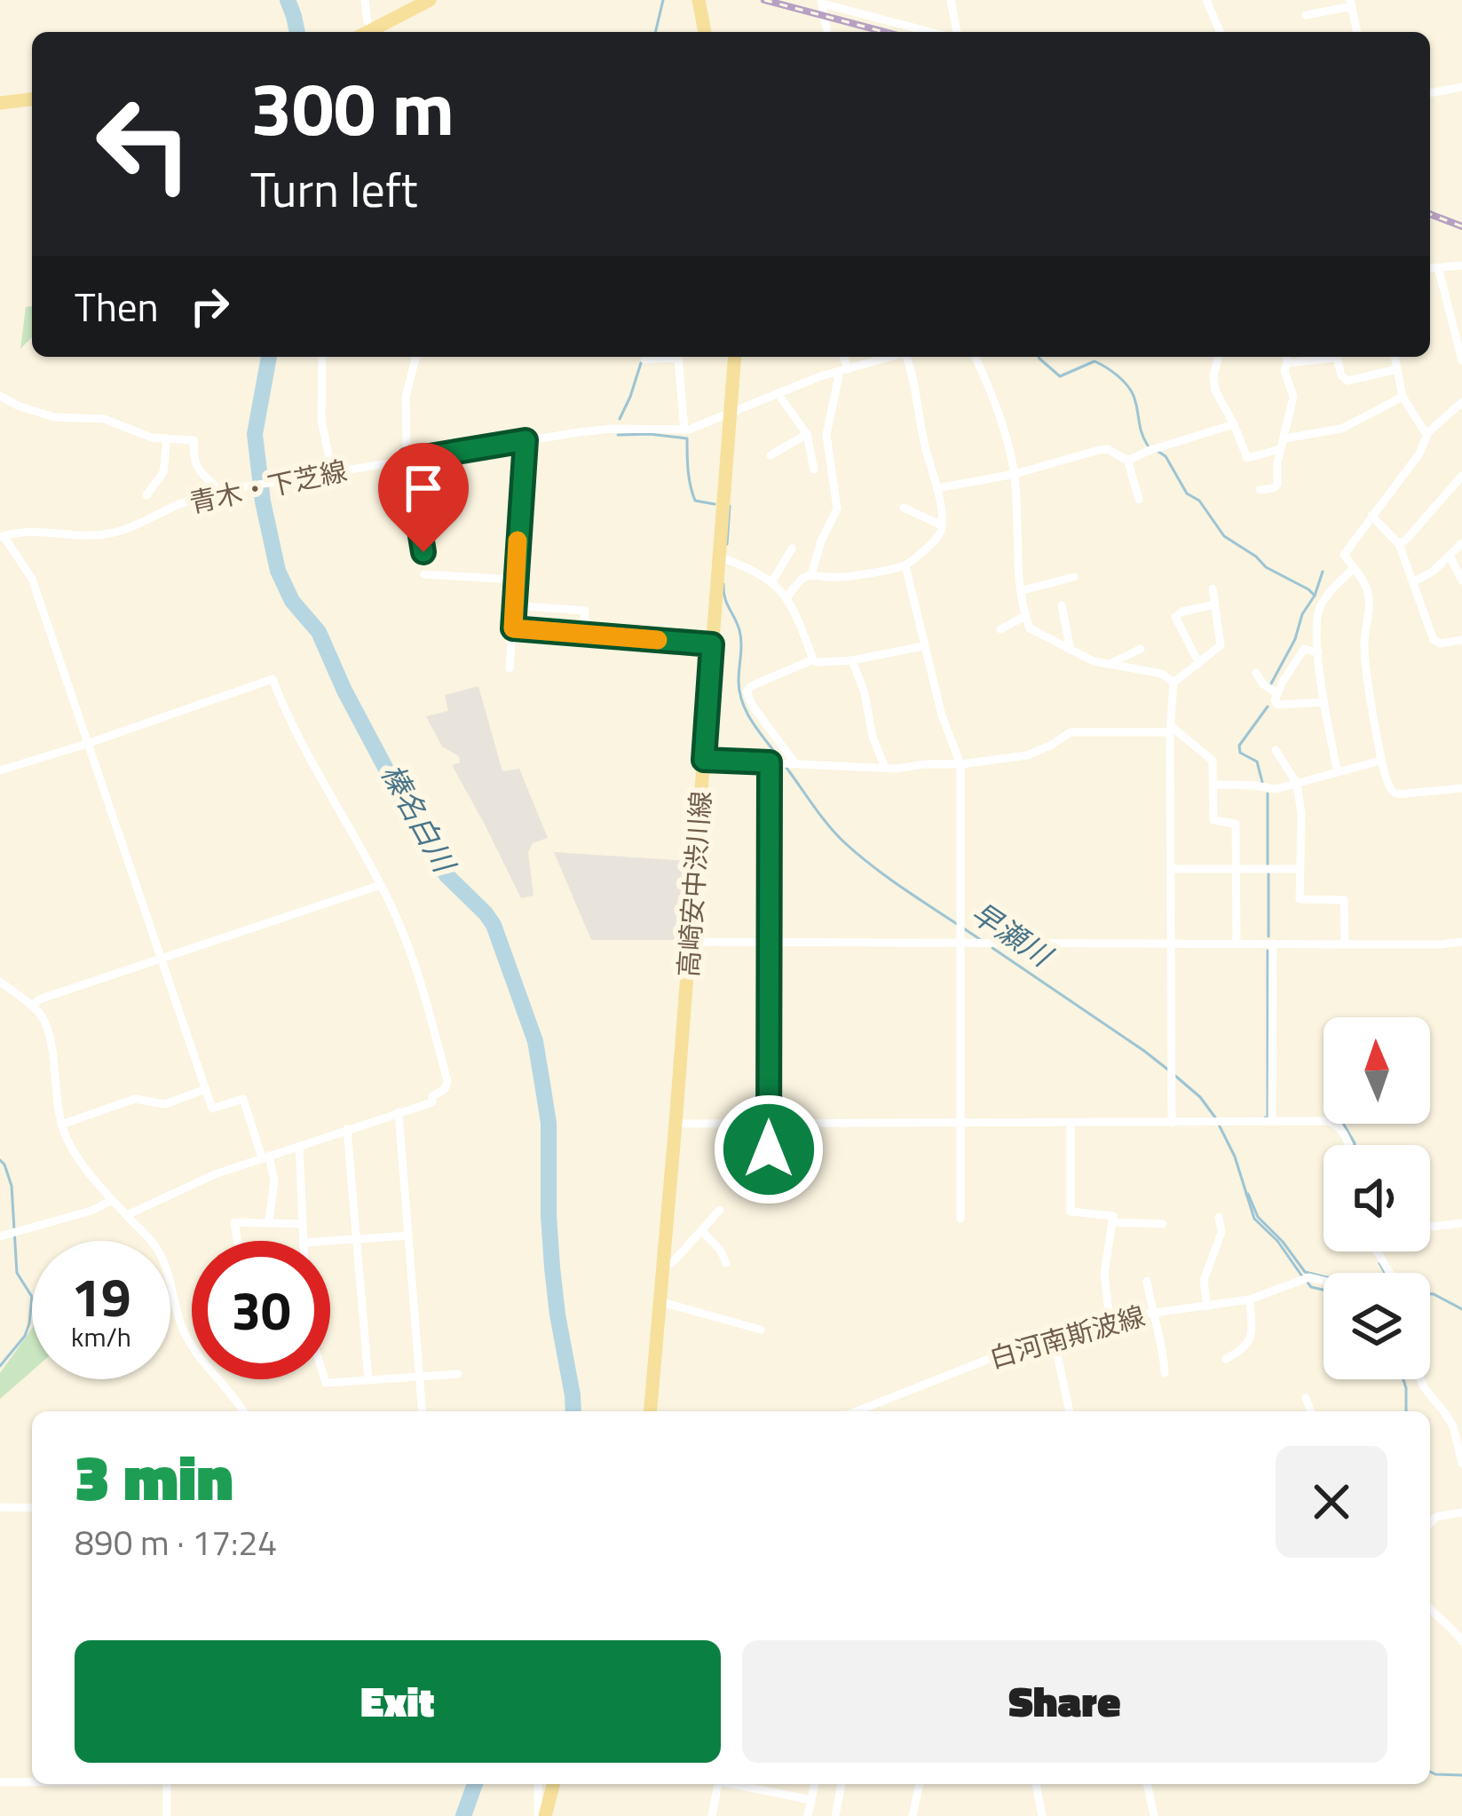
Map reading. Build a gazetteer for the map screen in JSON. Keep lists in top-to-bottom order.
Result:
{
  "streets": {
    "main road": ["高崎安中渋川線"],
    "street": ["青木・下芝線", "白河南斯波線"]
  },
  "crossings": [
    ["青木・下芝線", "高崎安中渋川線"]
  ],
  "water": ["榛名白川", "早瀬川"],
  "north": "top",
  "page": {
    "turn": ["300 m", "Turn left"],
    "then": "Then",
    "speed": "19 km/h",
    "limit": "30",
    "heading": ["3 min", "890 m · 17:24"],
    "buttons": ["Exit", "Share"]
  }
}
